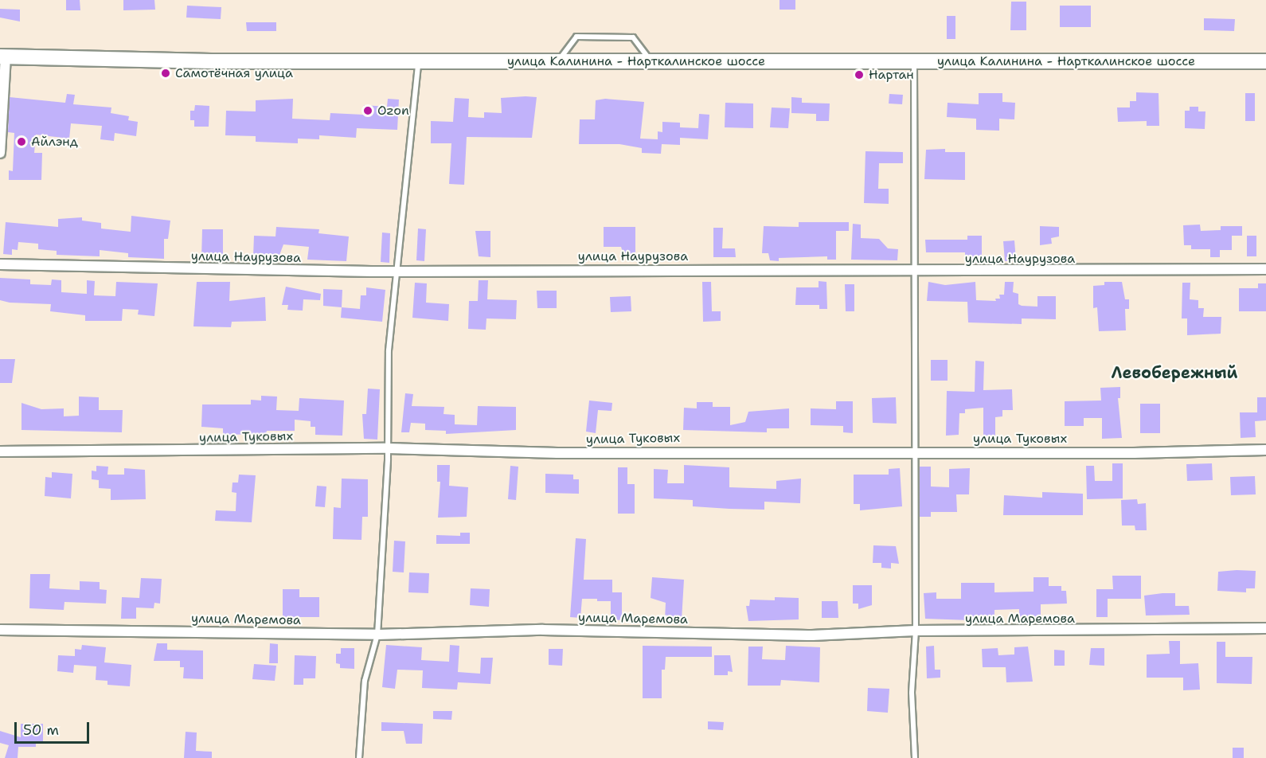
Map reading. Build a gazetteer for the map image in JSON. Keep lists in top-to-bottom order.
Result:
{
  "streets": {
    "main road": ["улица Калинина - Нарткалинское шоссе"],
    "street": ["улица Наурузова", "улица Туковых", "улица Маремова"]
  },
  "districts": ["Левобережный"],
  "places": [
    "Самотёчная улица",
    "Нартан",
    "Ozon",
    "Айлэнд"
  ],
  "scale_bar": "50 m"
}
